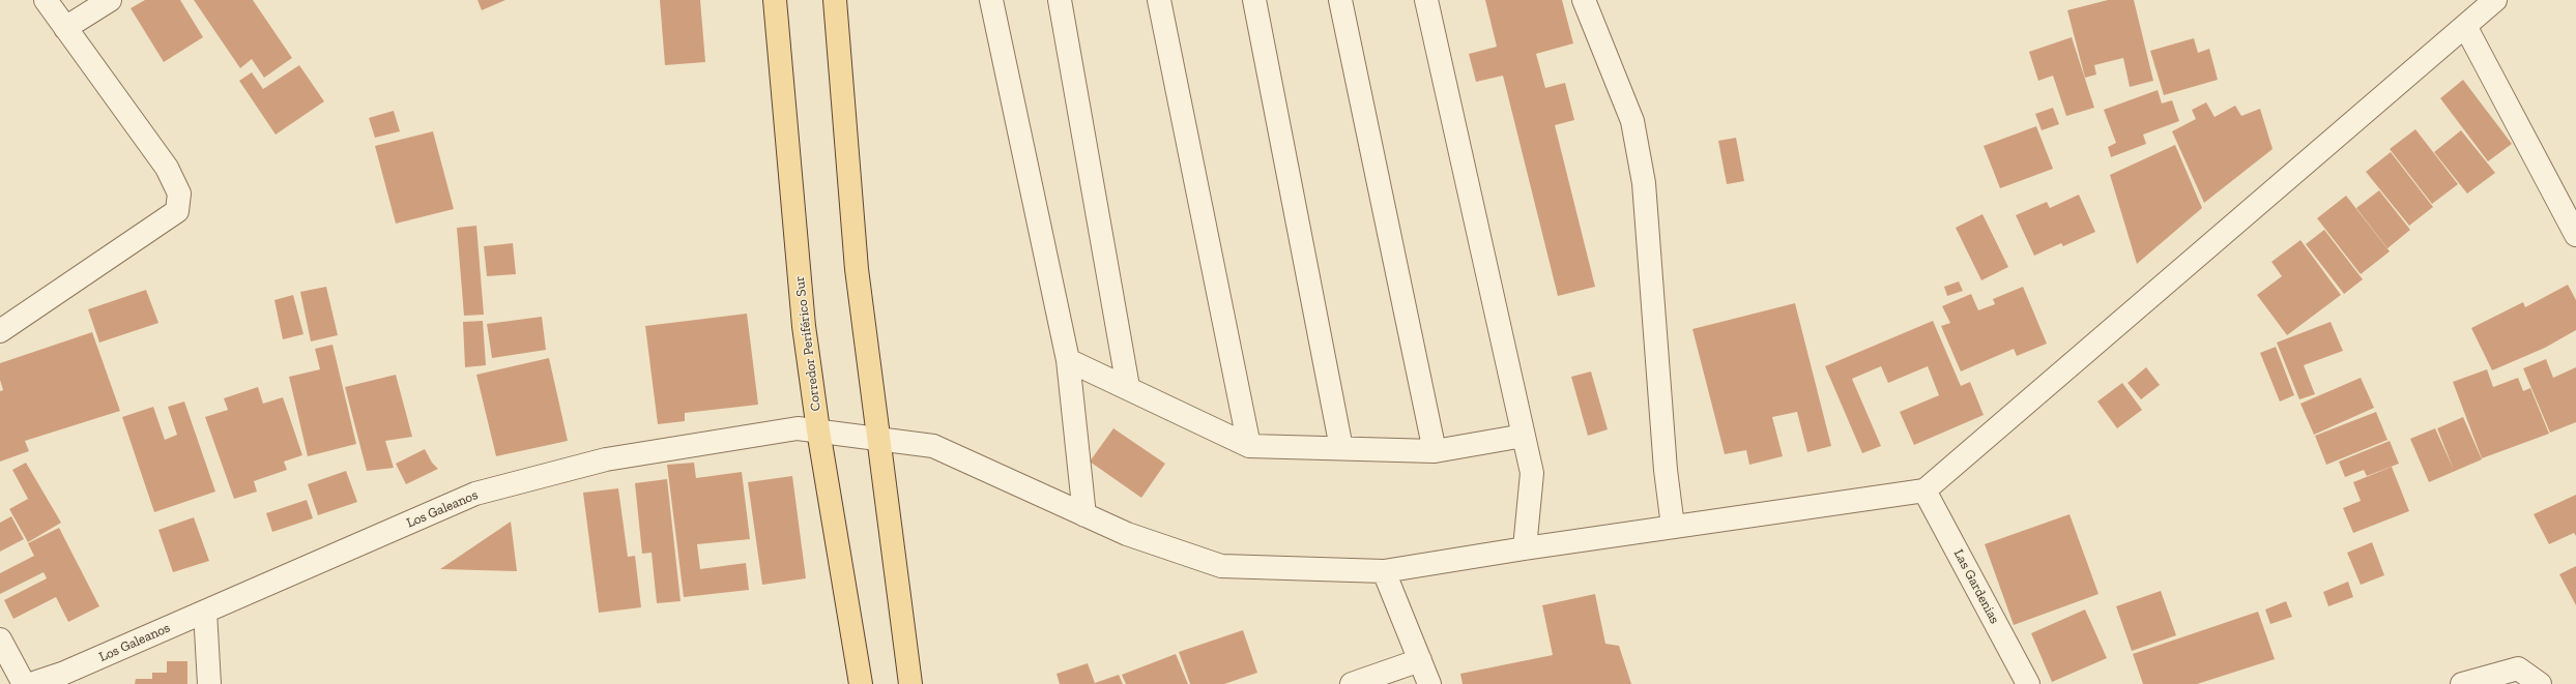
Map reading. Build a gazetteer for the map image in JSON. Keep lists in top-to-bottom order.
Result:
{
  "streets": {
    "main road": ["Corredor Periférico Sur"],
    "street": ["Los Galeanos", "Las Gardenias"]
  },
  "crossings": [
    ["Corredor Periférico Sur", "Los Galeanos"],
    ["Los Galeanos", "Las Gardenias"]
  ]
}
